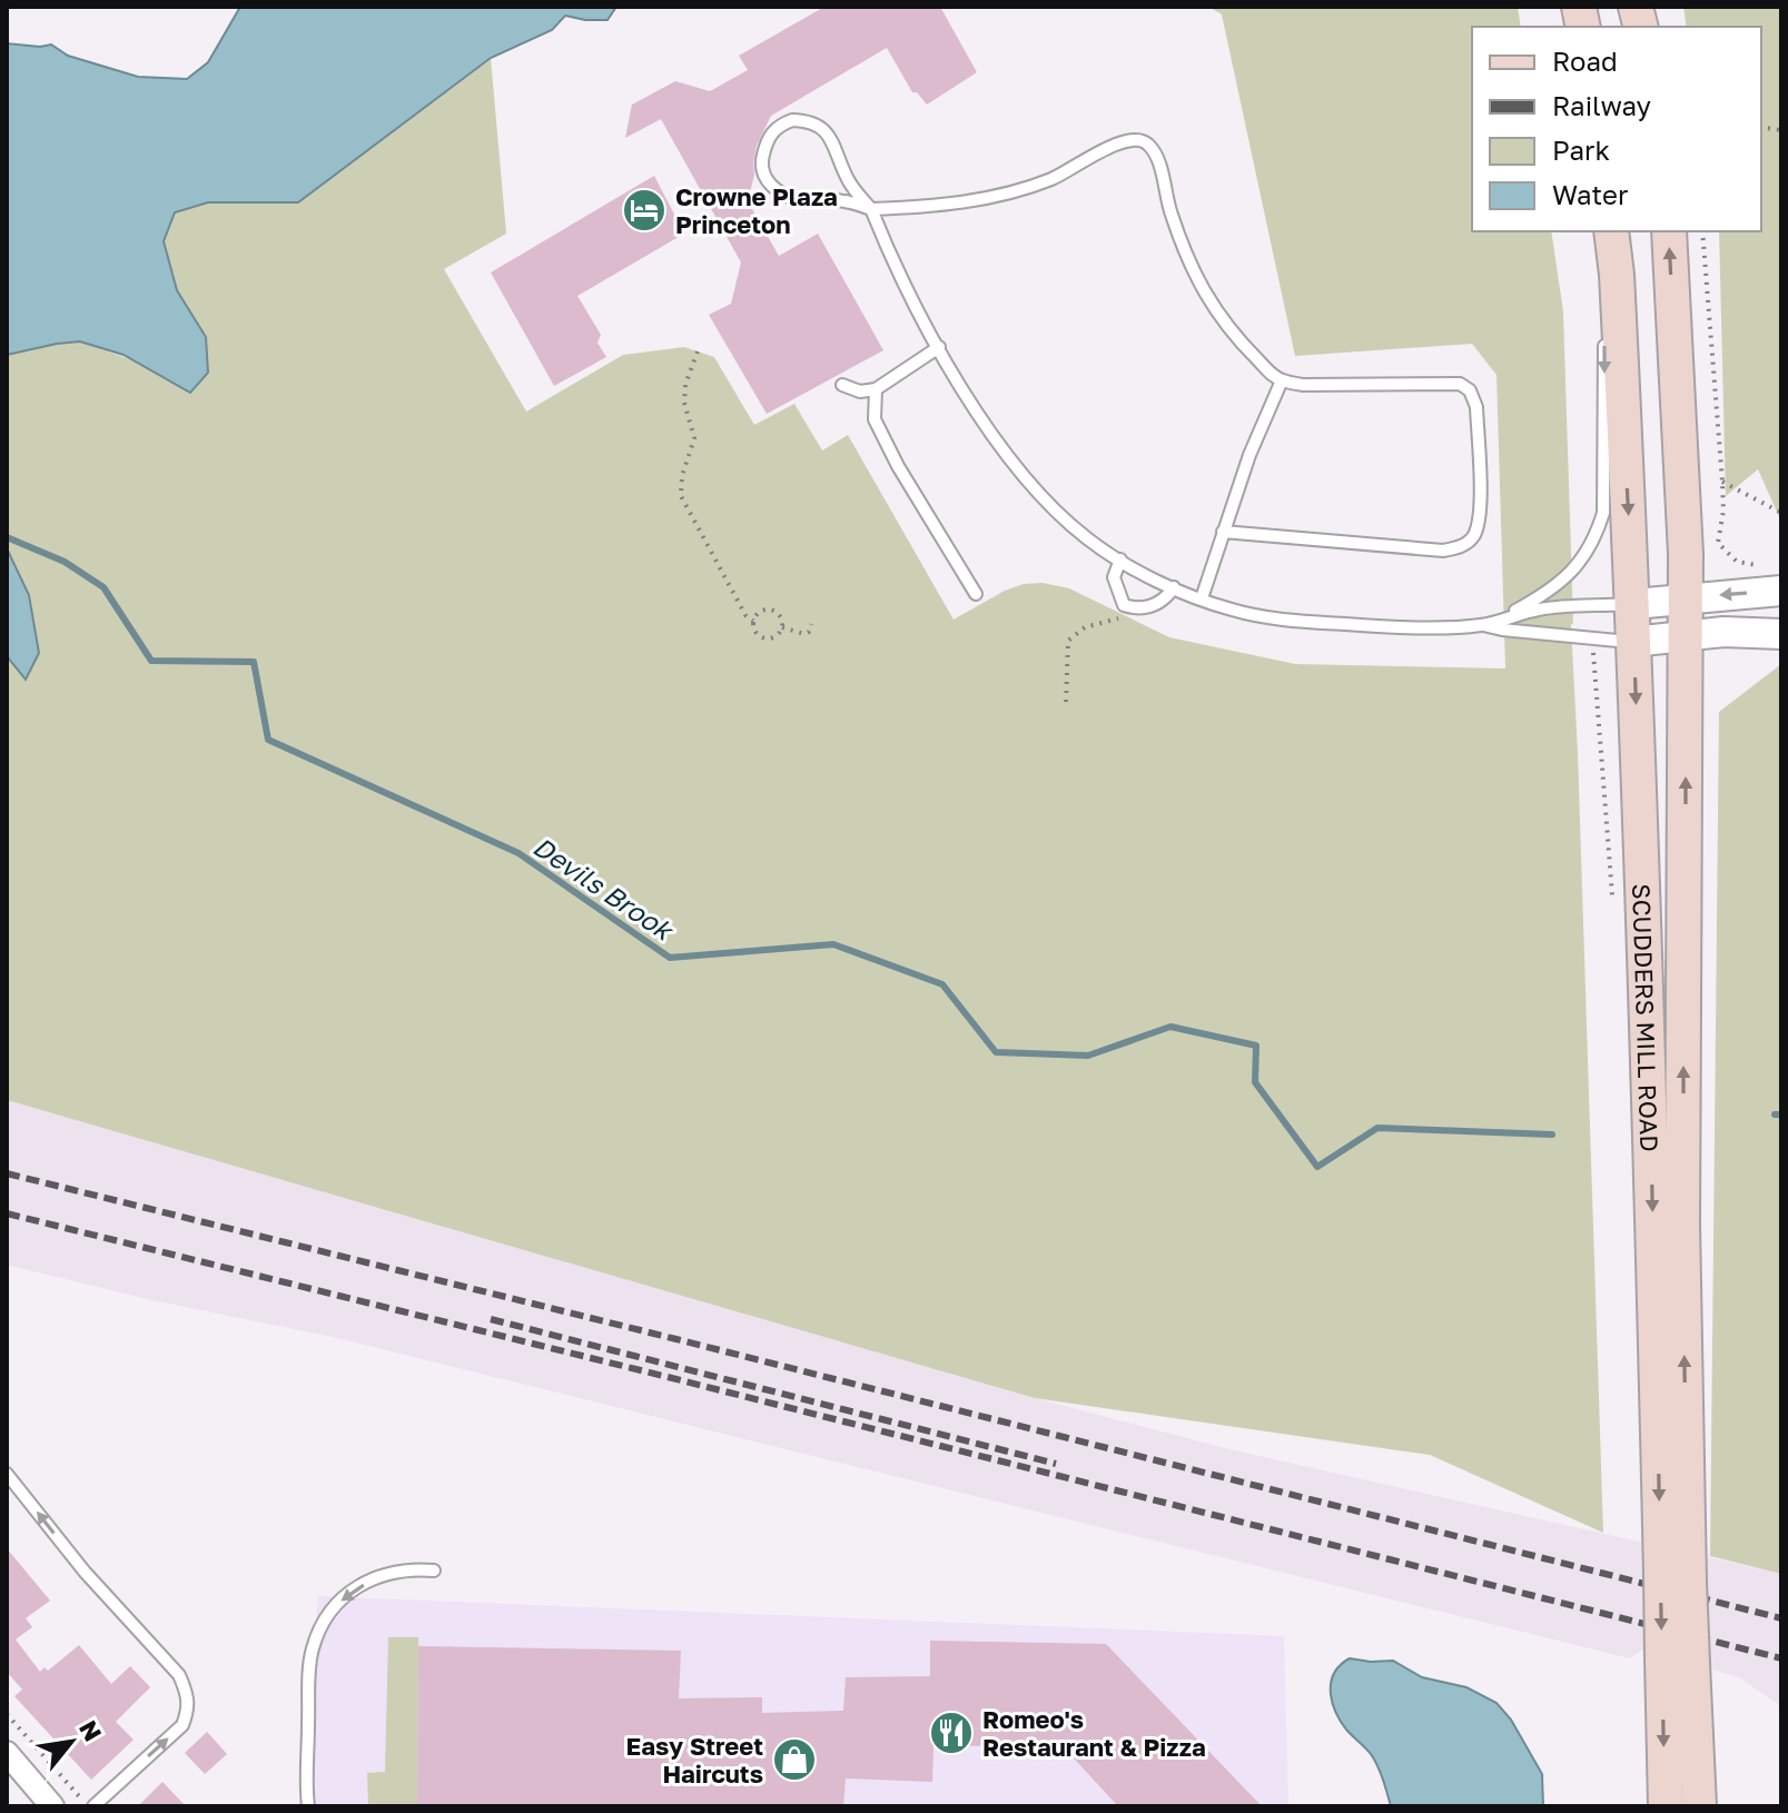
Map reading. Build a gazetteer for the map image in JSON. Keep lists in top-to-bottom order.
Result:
{
  "streets": {
    "main road": ["SCUDDERS MILL ROAD"]
  },
  "water": ["Devils Brook"],
  "places": {
    "hotel": ["Crowne Plaza Princeton"],
    "restaurant": ["Romeo's Restaurant & Pizza"],
    "shop": ["Easy Street Haircuts"]
  },
  "legend": [
    "Road",
    "Railway",
    "Park",
    "Water"
  ],
  "north": "top right"
}
